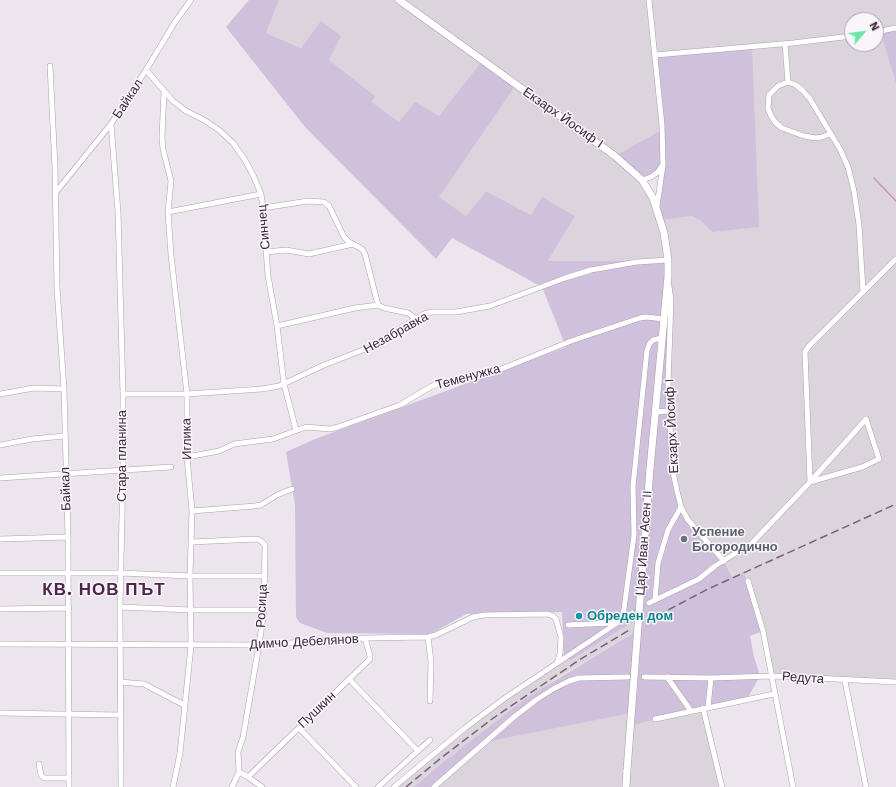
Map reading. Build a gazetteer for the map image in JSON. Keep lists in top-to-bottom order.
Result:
{
  "streets": {
    "main road": ["Екзарх Йосиф I", "Цар Иван Асен II"],
    "street": [
      "Байкал",
      "Синчец",
      "Незабравка",
      "Теменужка",
      "Иглика",
      "Стара планина",
      "Росица",
      "Димчо Дебелянов",
      "Редута",
      "Пушкин"
    ]
  },
  "crossings": [
    ["Байкал", "Синчец"],
    ["Байкал", "Стара планина"],
    ["Байкал", "Димчо Дебелянов"],
    ["Екзарх Йосиф I", "Незабравка"],
    ["Екзарх Йосиф I", "Теменужка"],
    ["Екзарх Йосиф I", "Цар Иван Асен II"],
    ["Синчец", "Незабравка"],
    ["Синчец", "Теменужка"],
    ["Синчец", "Иглика"],
    ["Незабравка", "Иглика"],
    ["Незабравка", "Стара планина"],
    ["Теменужка", "Иглика"],
    ["Теменужка", "Цар Иван Асен II"],
    ["Иглика", "Росица"],
    ["Иглика", "Димчо Дебелянов"],
    ["Стара планина", "Димчо Дебелянов"],
    ["Росица", "Димчо Дебелянов"],
    ["Димчо Дебелянов", "Пушкин"]
  ],
  "districts": ["КВ. НОВ ПЪТ"],
  "places": ["Успение Богородично", "Обреден дом"],
  "north": "top right"
}
